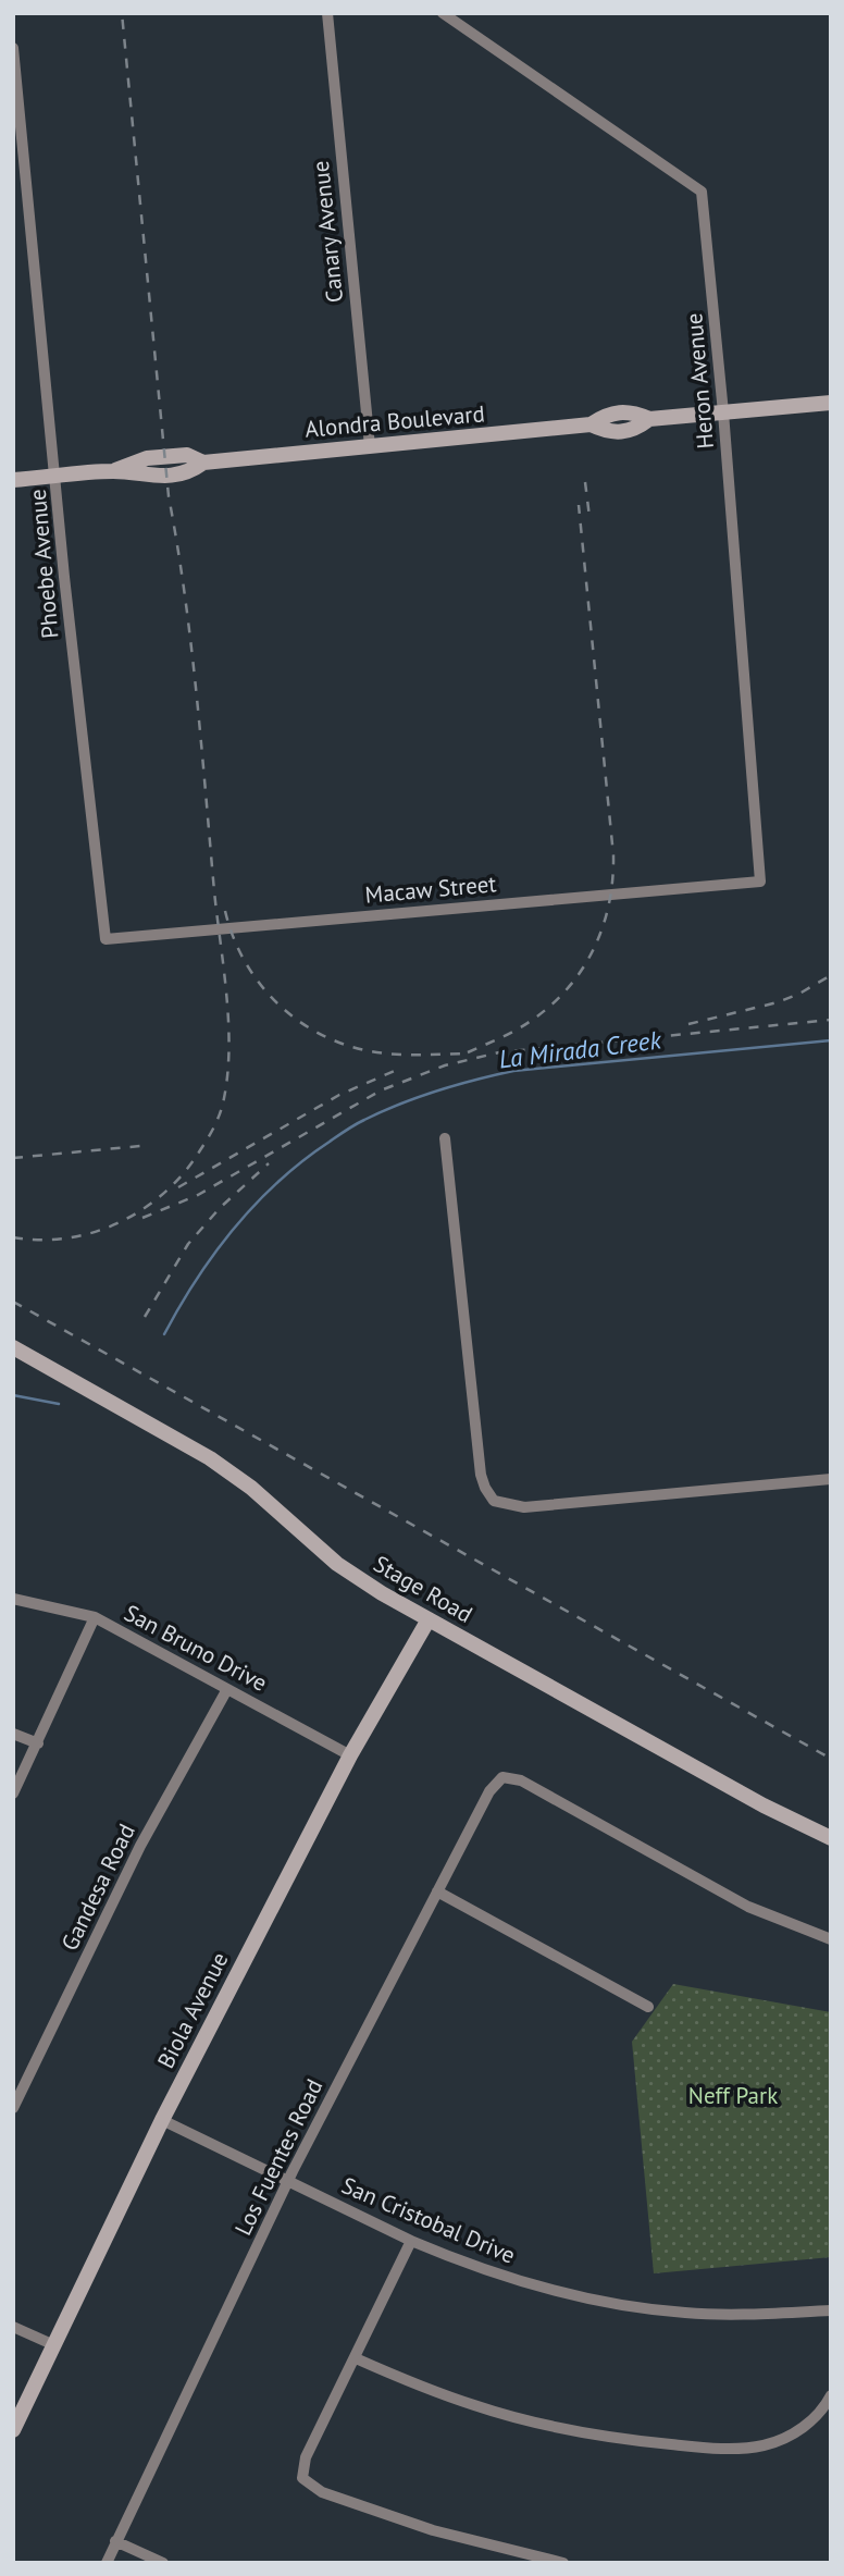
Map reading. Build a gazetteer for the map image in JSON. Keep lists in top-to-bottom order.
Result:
{
  "streets": {
    "main road": ["Alondra Boulevard", "Stage Road", "Biola Avenue"],
    "street": [
      "Canary Avenue",
      "Heron Avenue",
      "Phoebe Avenue",
      "Macaw Street",
      "San Bruno Drive",
      "Gandesa Road",
      "Los Fuentes Road",
      "San Cristobal Drive"
    ]
  },
  "crossings": [
    ["Canary Avenue", "Alondra Boulevard"],
    ["Heron Avenue", "Alondra Boulevard"],
    ["Heron Avenue", "Macaw Street"],
    ["Alondra Boulevard", "Phoebe Avenue"],
    ["Phoebe Avenue", "Macaw Street"],
    ["Stage Road", "Biola Avenue"],
    ["San Bruno Drive", "Gandesa Road"],
    ["San Bruno Drive", "Biola Avenue"],
    ["Biola Avenue", "San Cristobal Drive"],
    ["Los Fuentes Road", "San Cristobal Drive"]
  ],
  "water": ["La Mirada Creek"],
  "parks": ["Neff Park"]
}
